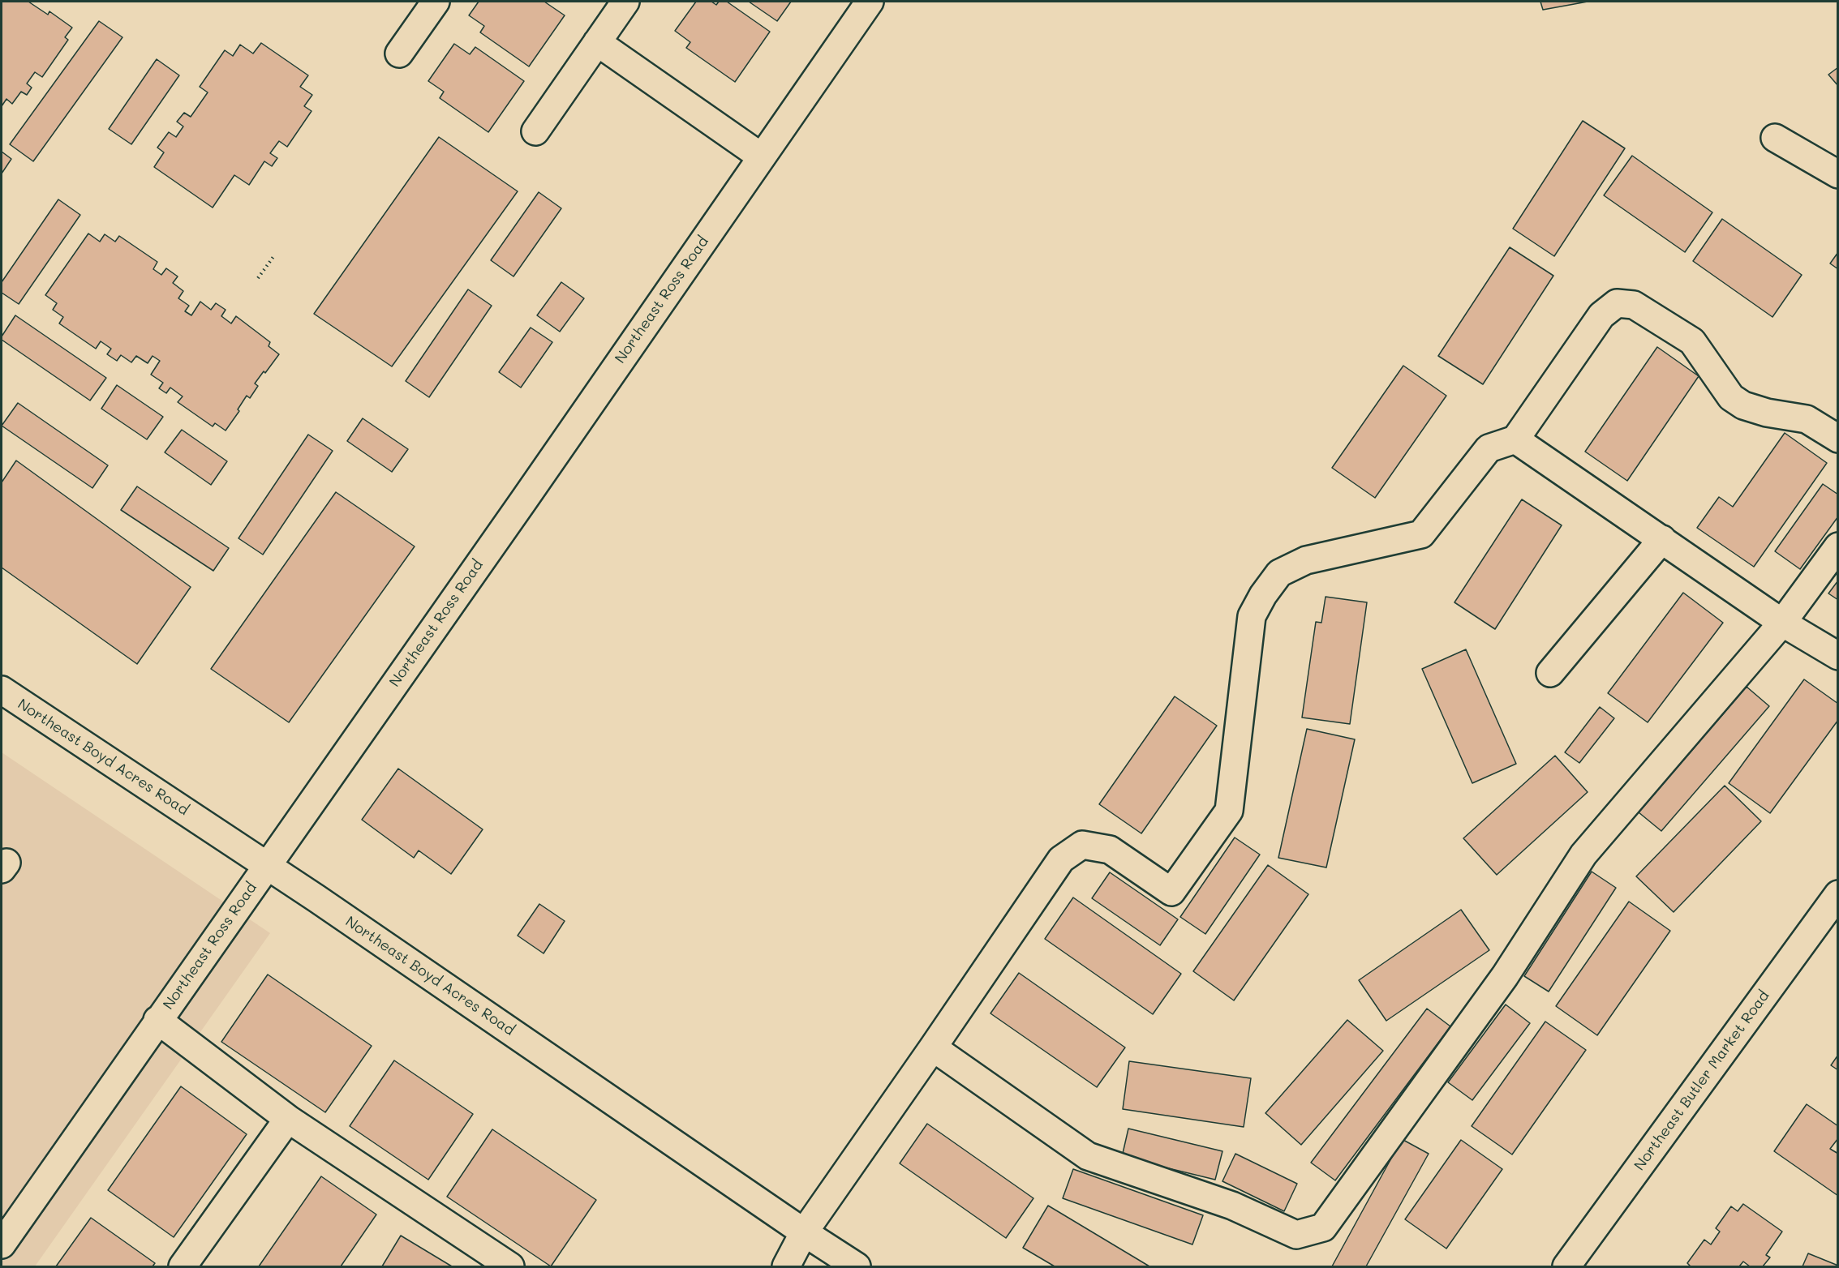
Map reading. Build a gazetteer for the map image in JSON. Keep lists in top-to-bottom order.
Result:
{
  "streets": {
    "street": ["Northeast Ross Road", "Northeast Boyd Acres Road", "Northeast Butler Market Road"]
  },
  "crossings": [
    ["Northeast Ross Road", "Northeast Boyd Acres Road"]
  ]
}
